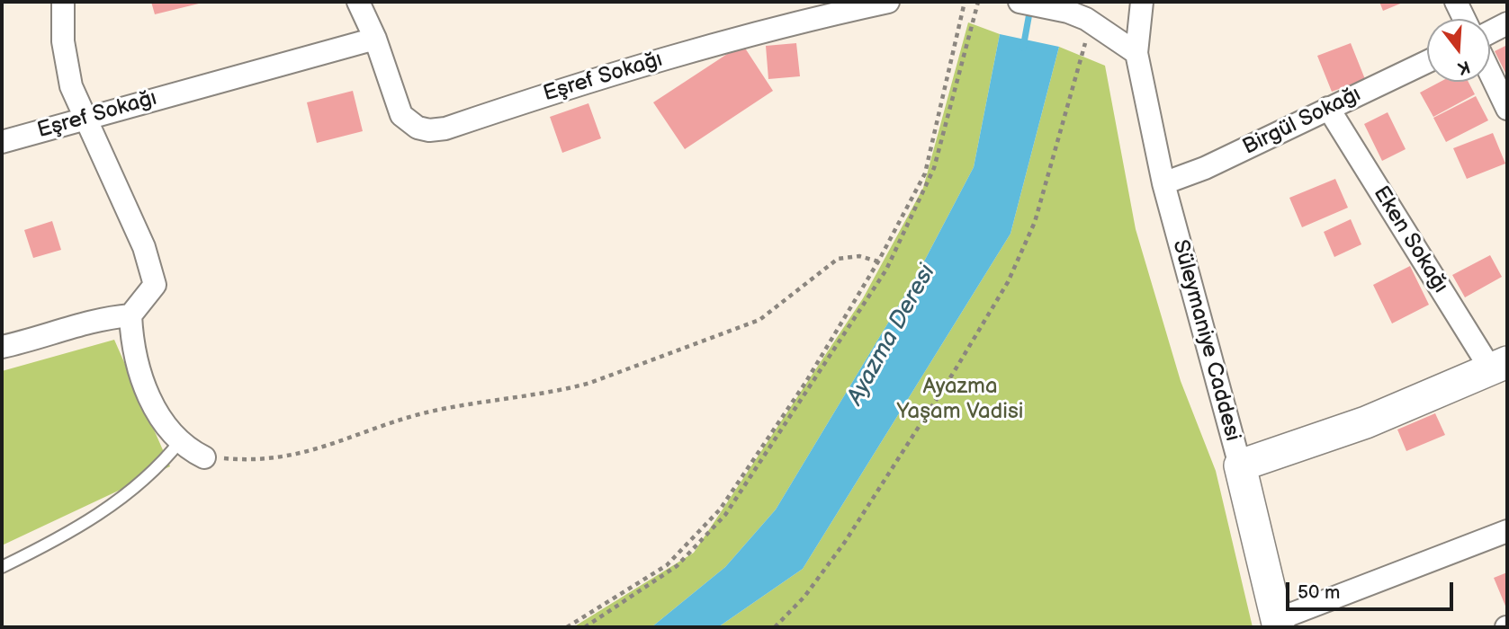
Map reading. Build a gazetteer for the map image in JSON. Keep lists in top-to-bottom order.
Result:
{
  "streets": {
    "street": [
      "Eşref Sokağı",
      "Birgül Sokağı",
      "Eken Sokağı",
      "Süleymaniye Caddesi"
    ]
  },
  "crossings": [
    ["Birgül Sokağı", "Eken Sokağı"],
    ["Birgül Sokağı", "Süleymaniye Caddesi"]
  ],
  "water": ["Ayazma Deresi"],
  "parks": ["Ayazma Yaşam Vadisi"],
  "scale_bar": "50 m",
  "north": "bottom"
}
